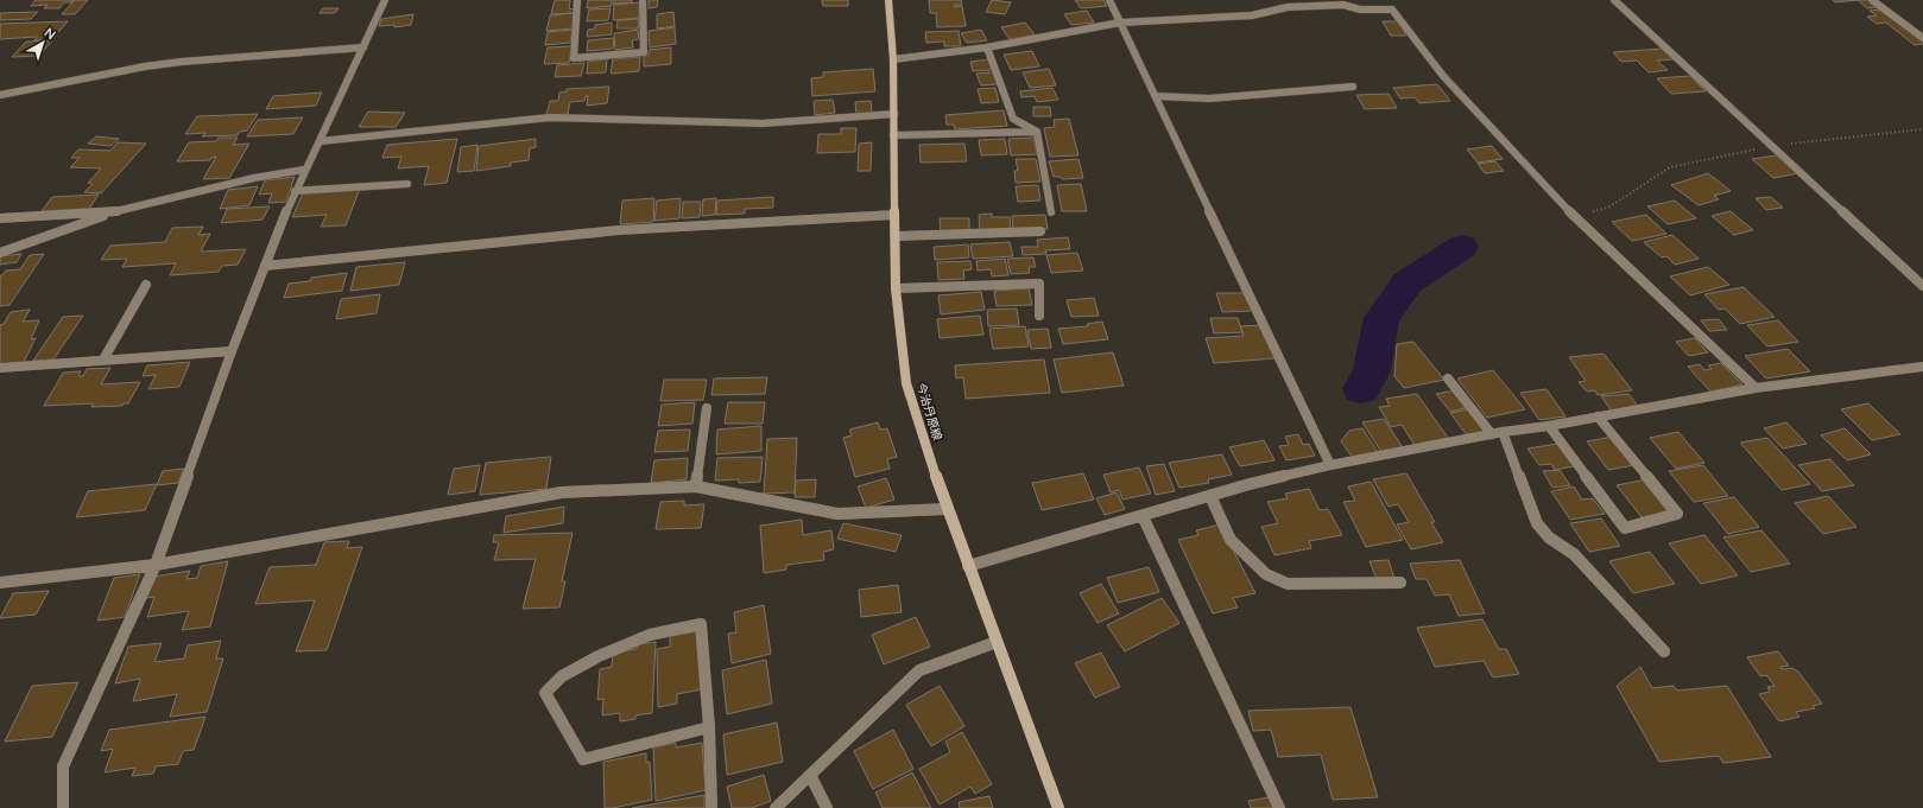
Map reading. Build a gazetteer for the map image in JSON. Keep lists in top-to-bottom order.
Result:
{
  "streets": {
    "main road": ["今治丹原線"]
  },
  "north": "top right"
}
